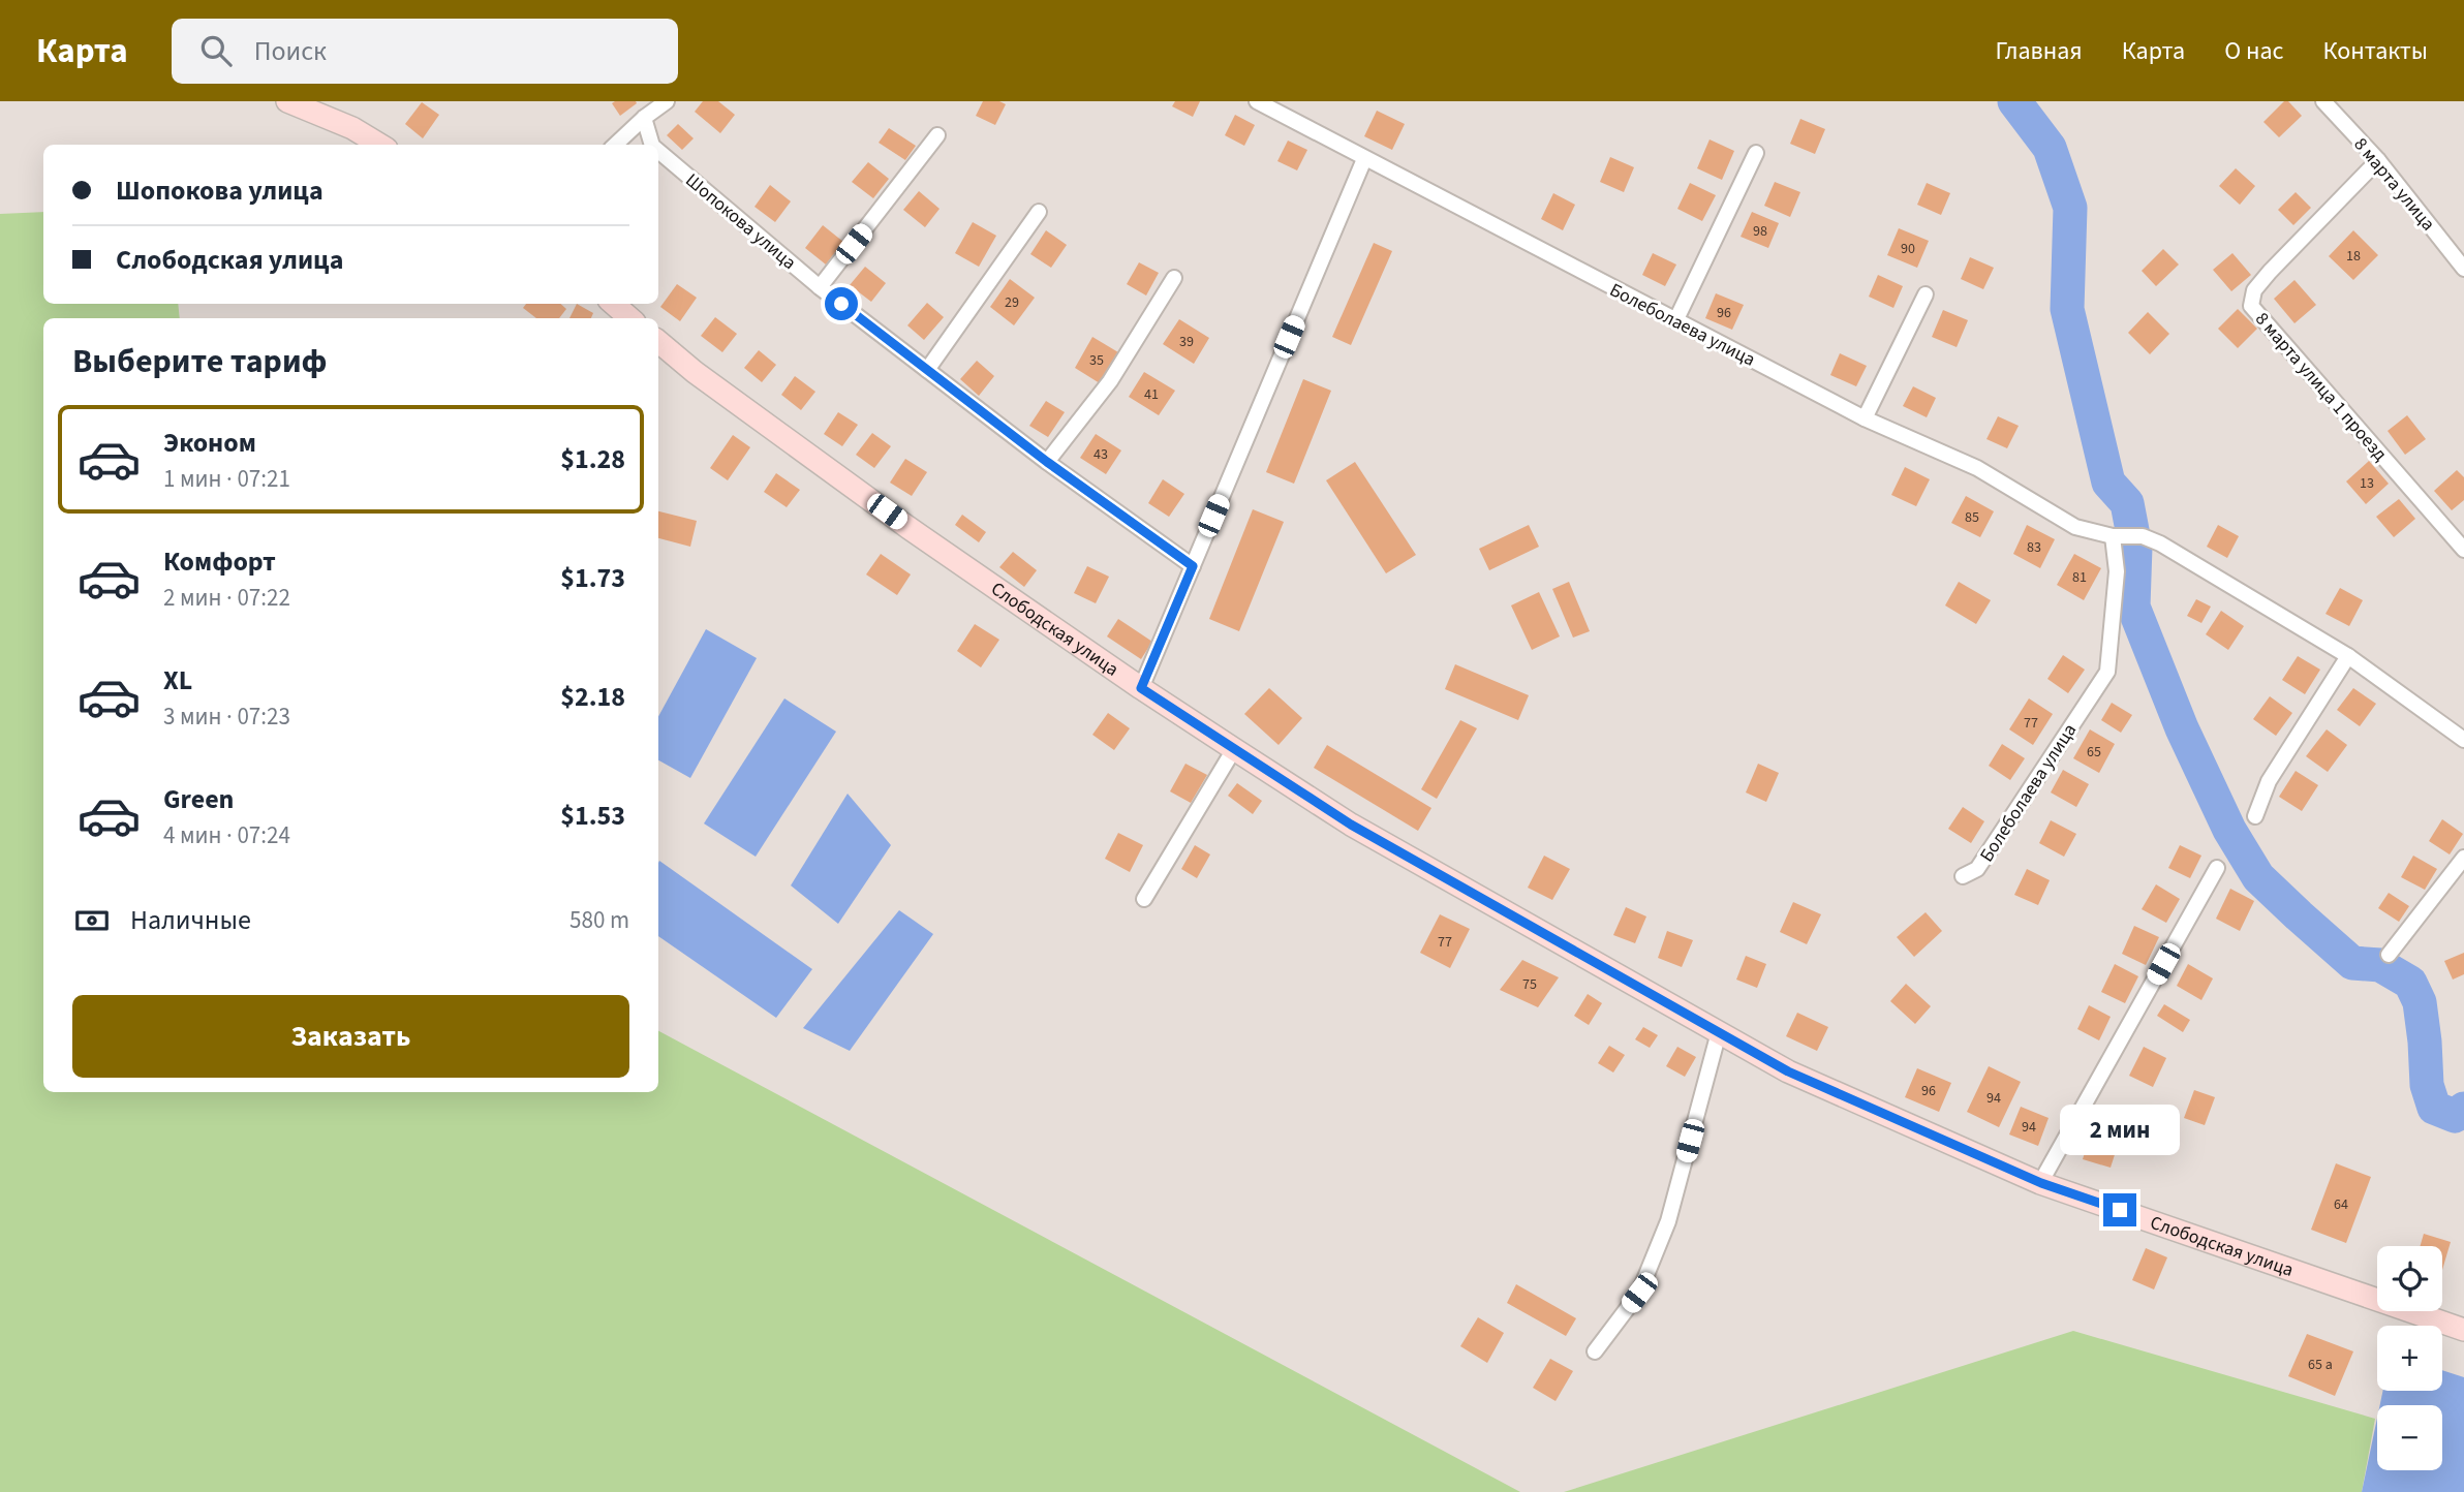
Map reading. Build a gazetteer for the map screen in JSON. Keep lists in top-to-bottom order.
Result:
{
  "streets": {
    "street": [
      "8 марта улица",
      "Шопокова улица",
      "Болеболаева улица",
      "8 марта улица 1 проезд",
      "Слободская улица"
    ]
  },
  "crossings": [
    ["8 марта улица", "8 марта улица 1 проезд"]
  ],
  "house_numbers": [
    "98",
    "90",
    "18",
    "29",
    "96",
    "39",
    "35",
    "41",
    "43",
    "13",
    "85",
    "83",
    "81",
    "77",
    "65",
    "77",
    "75",
    "96",
    "94",
    "94",
    "64",
    "65 а"
  ],
  "page": {
    "header": "Карта",
    "search": "Поиск",
    "nav": [
      "Главная",
      "Карта",
      "О нас",
      "Контакты"
    ],
    "banner": ["Шопокова улица", "Слободская улица"],
    "heading": "Выберите тариф",
    "list": [
      {
        "name": "Эконом",
        "note": "1 мин · 07:21",
        "value": "$1.28"
      },
      {
        "name": "Комфорт",
        "note": "2 мин · 07:22",
        "value": "$1.73"
      },
      {
        "name": "XL",
        "note": "3 мин · 07:23",
        "value": "$2.18"
      },
      {
        "name": "Green",
        "note": "4 мин · 07:24",
        "value": "$1.53"
      }
    ],
    "pay": ["Наличные", "580 m"],
    "buttons": "Заказать",
    "bubble": "2 мин",
    "map_buttons": ["+", "−"]
  }
}
